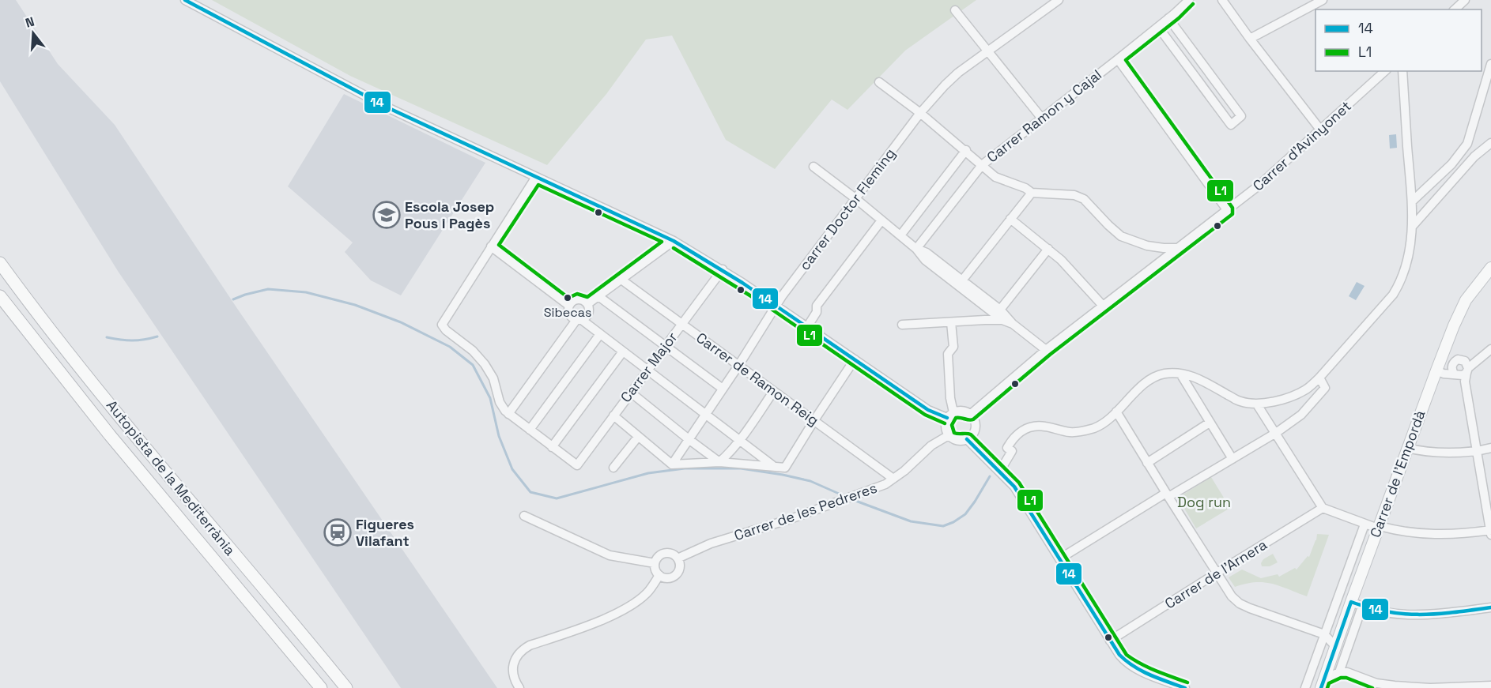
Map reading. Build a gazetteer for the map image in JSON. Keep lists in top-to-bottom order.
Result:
{
  "streets": {
    "highway": ["Autopista de la Mediterrània"],
    "main road": ["Carrer de l'Empordà"],
    "street": [
      "Carrer Ramon y Cajal",
      "Carrer d'Avinyonet",
      "carrer Doctor Fleming",
      "Carrer Major",
      "Carrer de Ramon Reig",
      "Carrer de les Pedreres",
      "Carrer de l'Arnera"
    ]
  },
  "crossings": [
    ["Carrer d'Avinyonet", "Carrer de les Pedreres"],
    ["carrer Doctor Fleming", "Carrer de Ramon Reig"],
    ["Carrer Major", "Carrer de Ramon Reig"],
    ["Carrer de Ramon Reig", "Carrer de les Pedreres"]
  ],
  "parks": ["Dog run"],
  "places": {
    "school or university": ["Escola Josep Pous i Pagès"],
    "other": ["Sibecas"],
    "station": ["Figueres Vilafant"]
  },
  "lines": ["transit line 14", "transit line L1"],
  "legend": ["14", "L1"],
  "north": "top"
}
